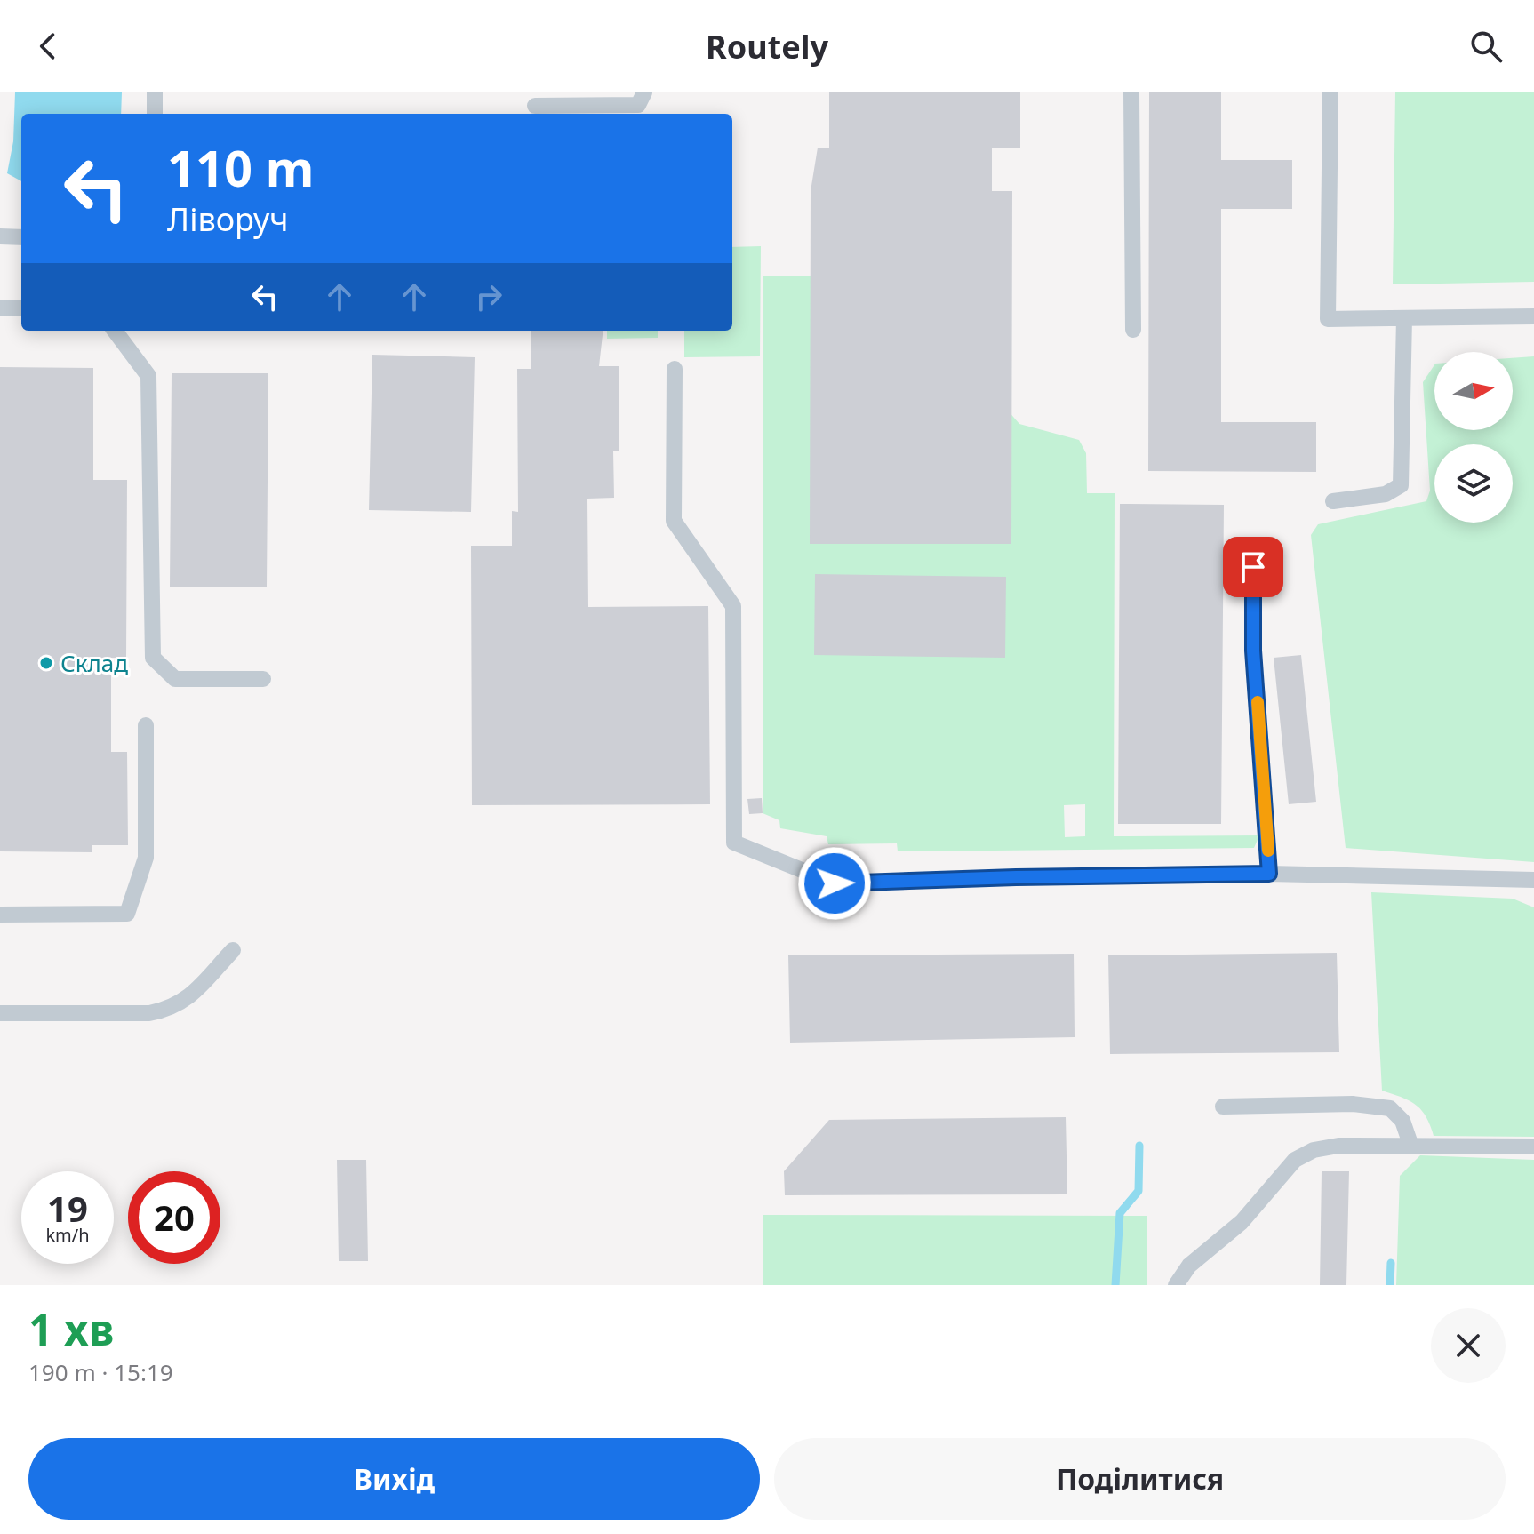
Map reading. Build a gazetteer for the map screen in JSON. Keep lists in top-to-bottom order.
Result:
{
  "places": ["Склад"],
  "north": "right",
  "page": {
    "header": "Routely",
    "turn": ["110 m", "Ліворуч"],
    "speed": "19 km/h",
    "limit": "20",
    "heading": ["1 хв", "190 m · 15:19"],
    "buttons": ["Вихід", "Поділитися"]
  }
}
